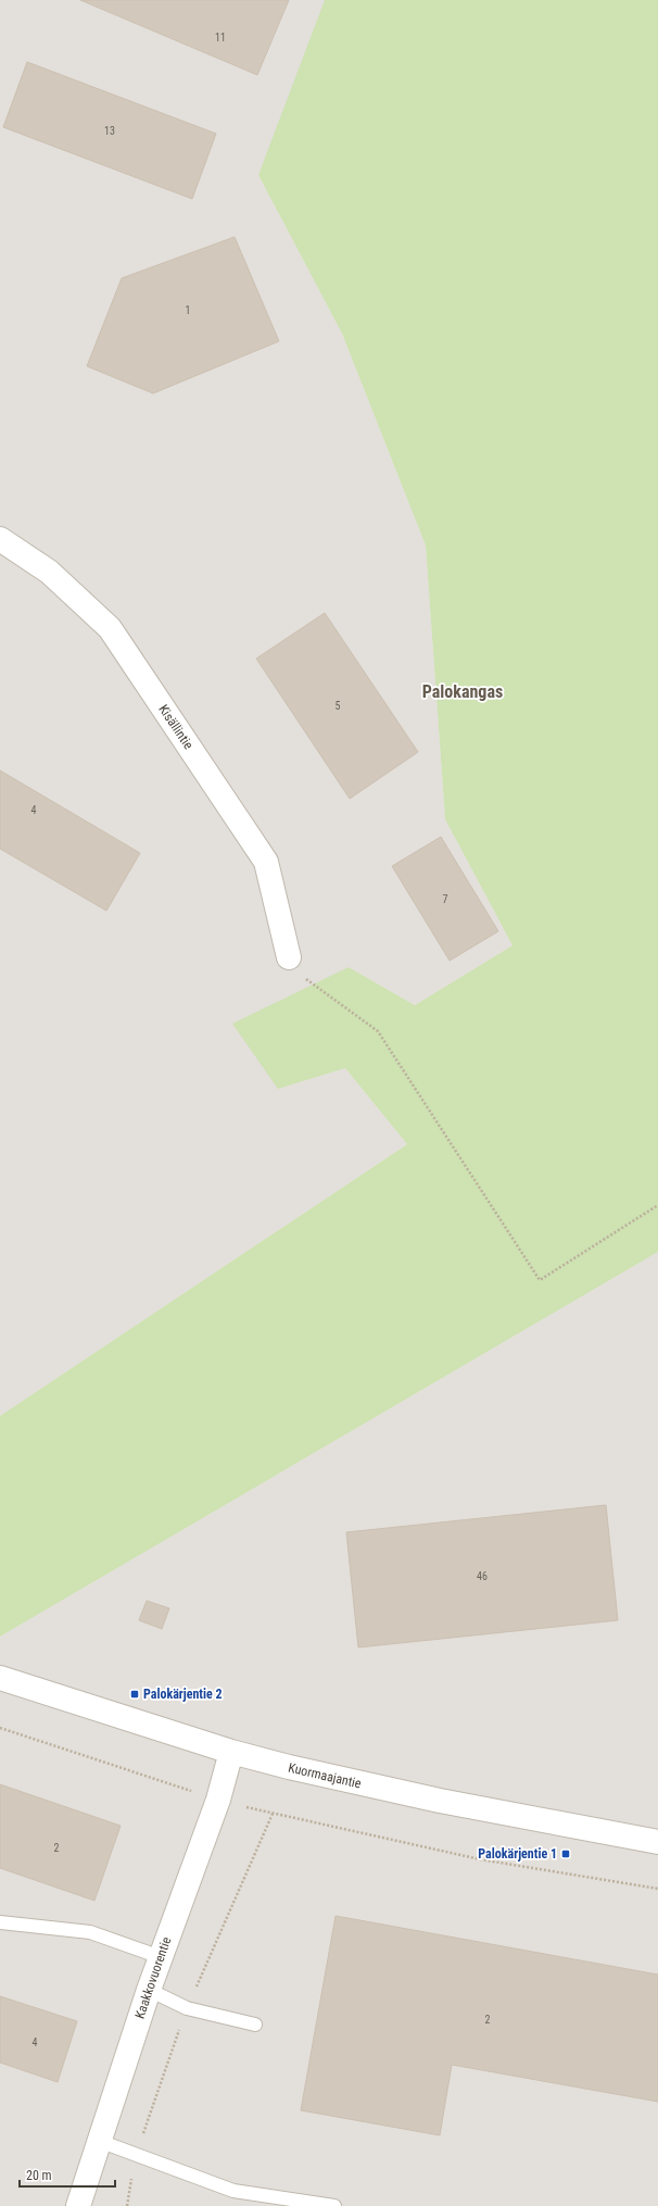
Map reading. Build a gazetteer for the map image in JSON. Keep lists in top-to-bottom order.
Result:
{
  "streets": {
    "street": ["Kisällintie", "Kuormaajantie", "Kaakkovuorentie"]
  },
  "crossings": [
    ["Kuormaajantie", "Kaakkovuorentie"]
  ],
  "districts": ["Palokangas"],
  "places": {
    "transit": ["Palokärjentie 2", "Palokärjentie 1"]
  },
  "house_numbers": [
    "11",
    "13",
    "1",
    "5",
    "4",
    "7",
    "46",
    "2",
    "2",
    "4"
  ],
  "scale_bar": "20 m"
}
